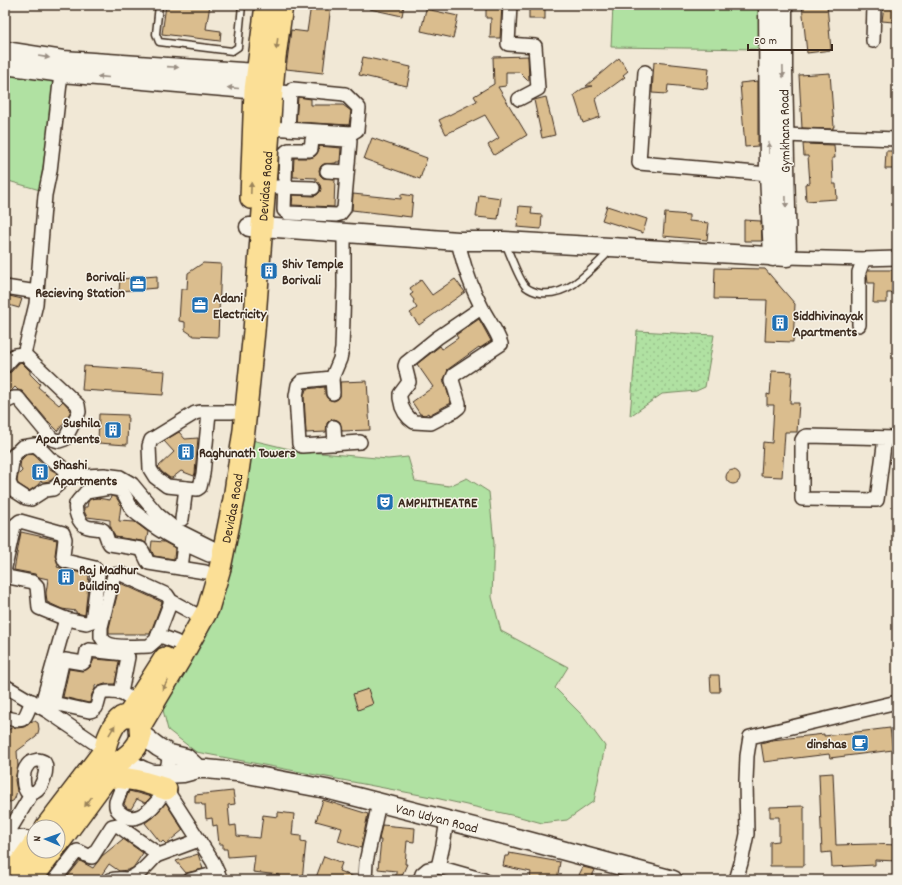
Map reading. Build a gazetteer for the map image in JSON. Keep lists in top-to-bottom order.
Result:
{
  "streets": {
    "main road": ["Devidas Road"],
    "street": ["Gymkhana Road", "Van Udyan Road"]
  },
  "places": {
    "building": [
      "Shiv Temple Borivali",
      "Siddhivinayak Apartments",
      "Sushila Apartments",
      "Raghunath Towers",
      "Shashi Apartments",
      "Raj Madhur Building"
    ],
    "office": ["Borivali Recieving Station", "Adani Electricity"],
    "theatre": ["AMPHITHEATRE"],
    "cafe": ["dinshas"]
  },
  "scale_bar": "50 m",
  "north": "left"
}
